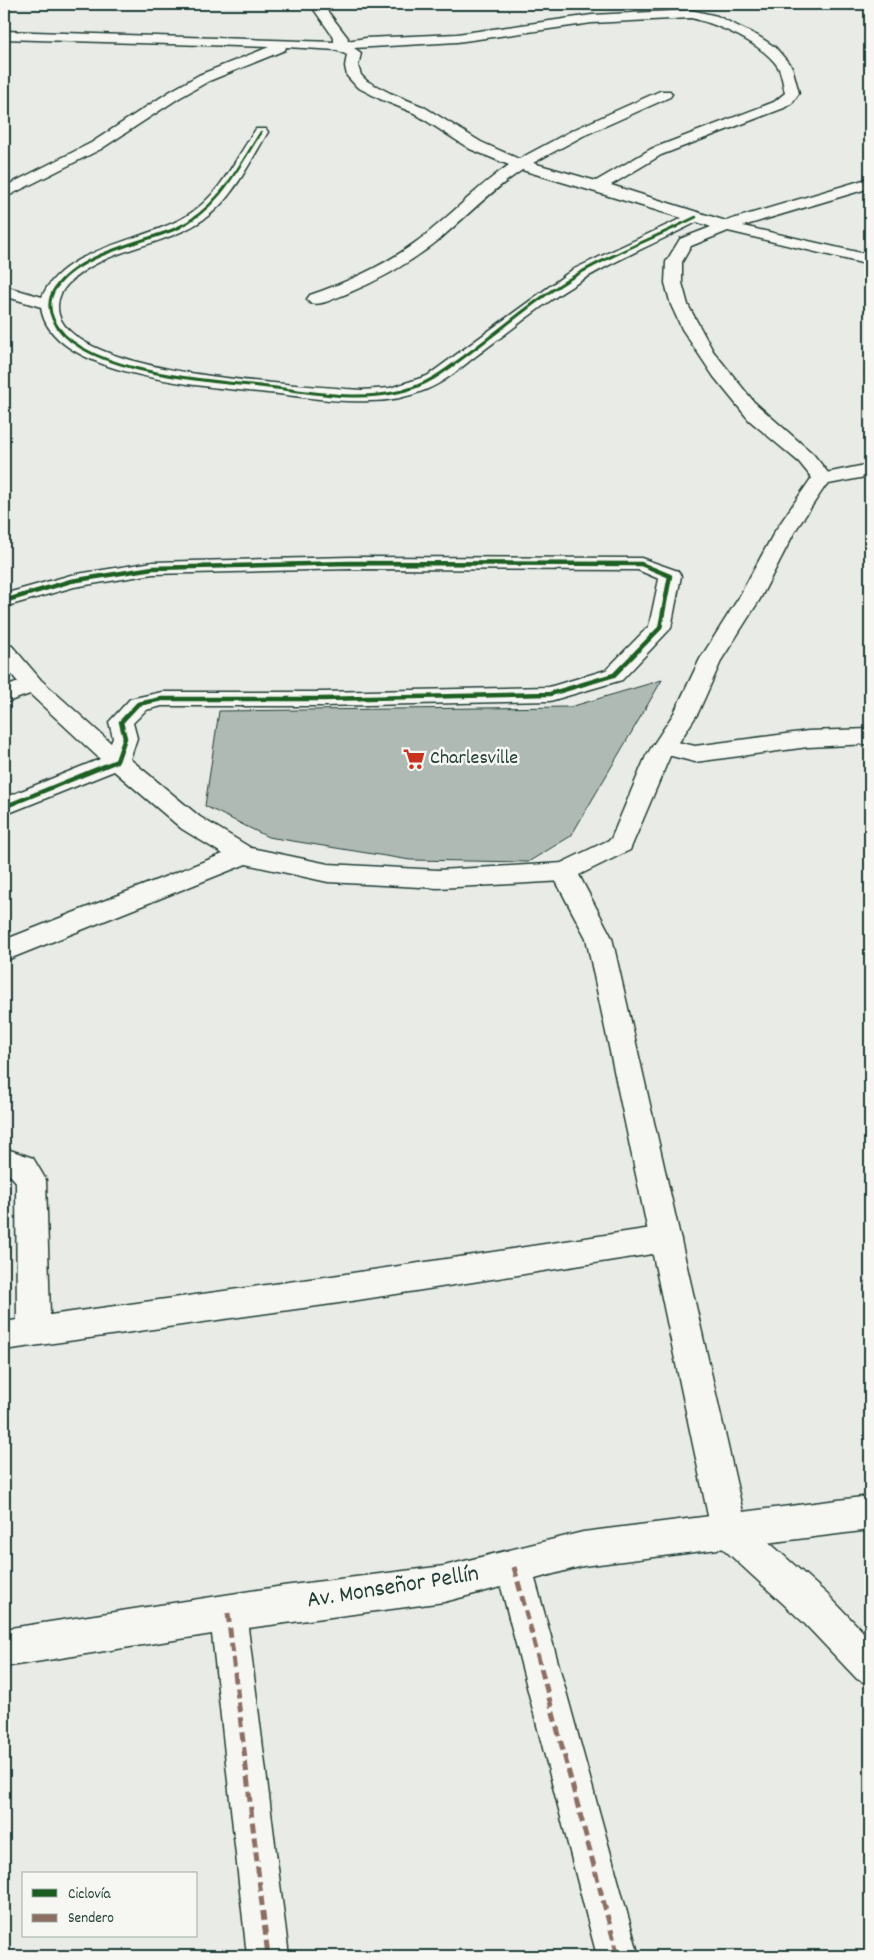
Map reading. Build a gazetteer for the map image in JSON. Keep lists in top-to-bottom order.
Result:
{
  "streets": {
    "street": ["Av. Monseñor Pellín"]
  },
  "places": {
    "supermarket": ["Charlesville"]
  },
  "legend": ["Ciclovía", "Sendero"]
}
